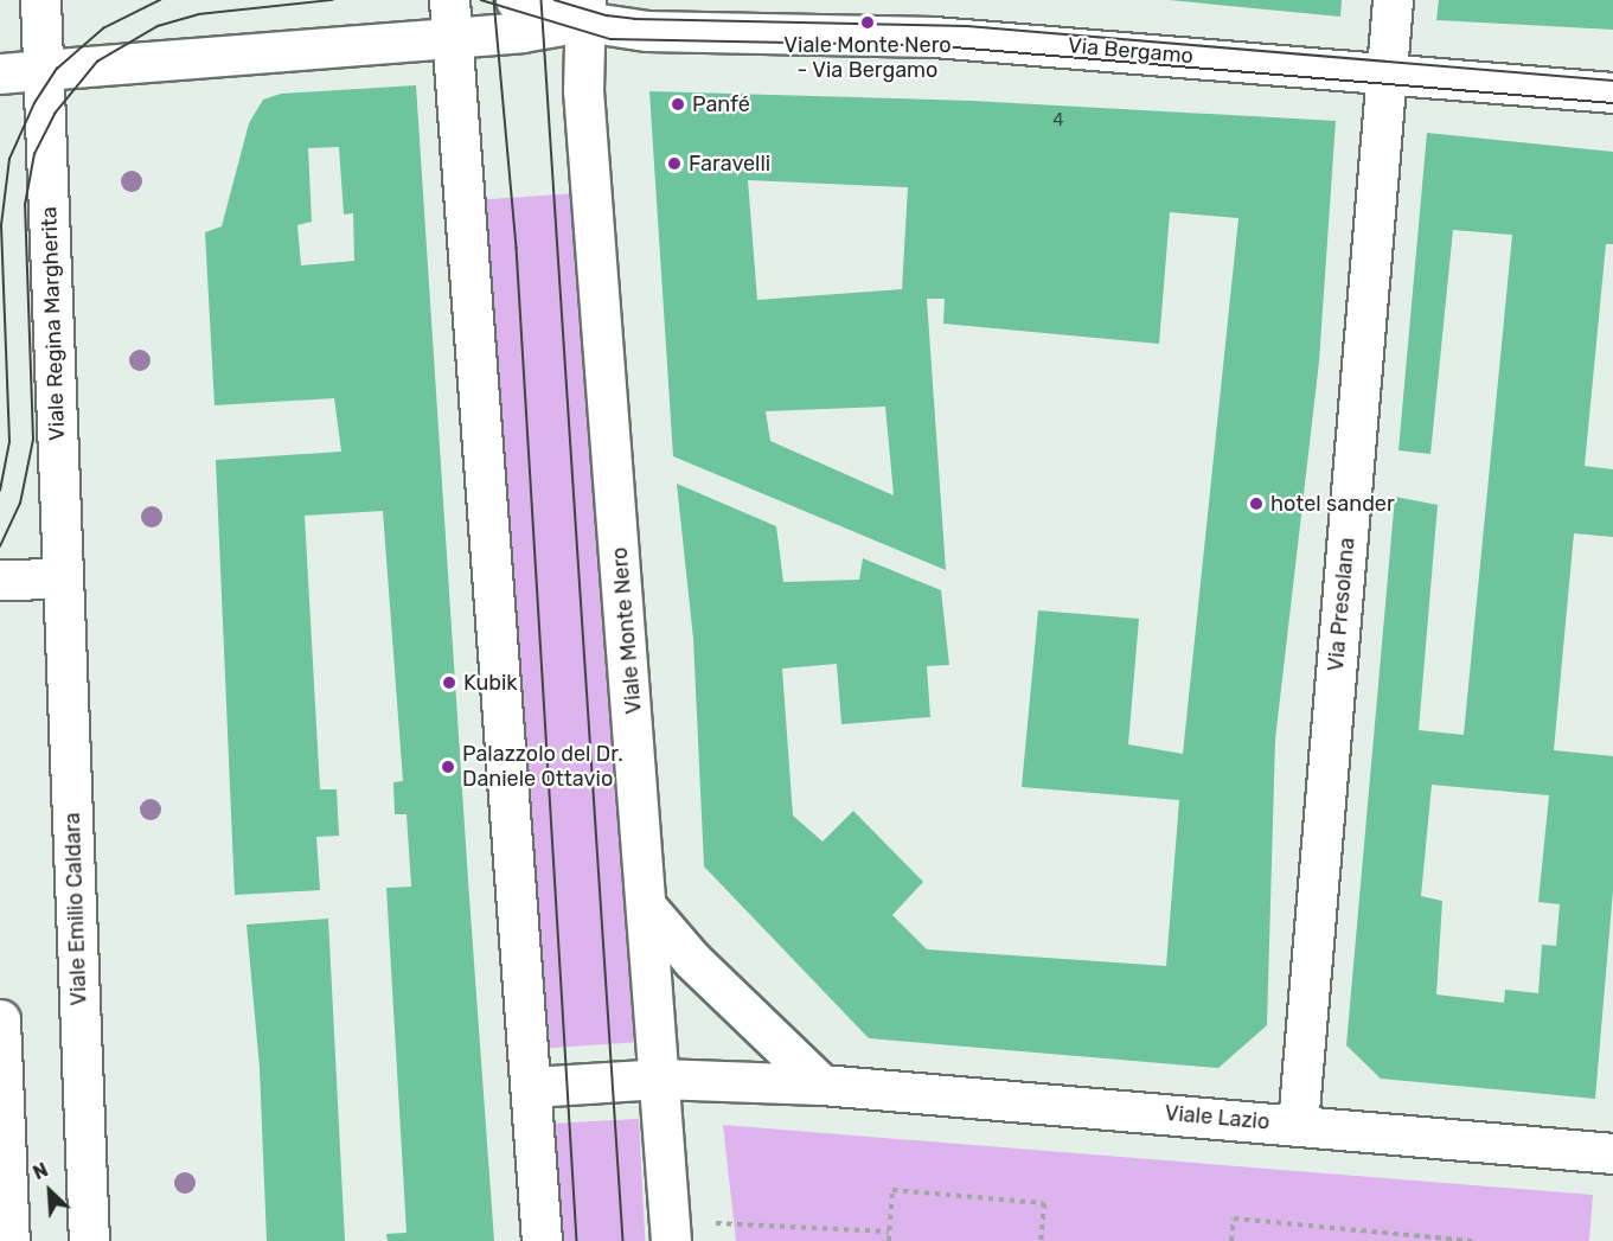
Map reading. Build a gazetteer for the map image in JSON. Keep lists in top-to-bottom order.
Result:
{
  "streets": {
    "street": [
      "Via Bergamo",
      "Viale Regina Margherita",
      "Via Presolana",
      "Viale Monte Nero",
      "Viale Emilio Caldara",
      "Viale Lazio"
    ]
  },
  "crossings": [
    ["Via Bergamo", "Via Presolana"],
    ["Via Bergamo", "Viale Monte Nero"],
    ["Viale Regina Margherita", "Viale Emilio Caldara"],
    ["Via Presolana", "Viale Lazio"],
    ["Viale Monte Nero", "Viale Lazio"]
  ],
  "places": [
    "Viale Monte Nero - Via Bergamo",
    "Panfé",
    "Faravelli",
    "hotel sander",
    "Kubik",
    "Palazzolo del Dr. Daniele Ottavio"
  ],
  "house_numbers": ["4"],
  "north": "top left"
}
